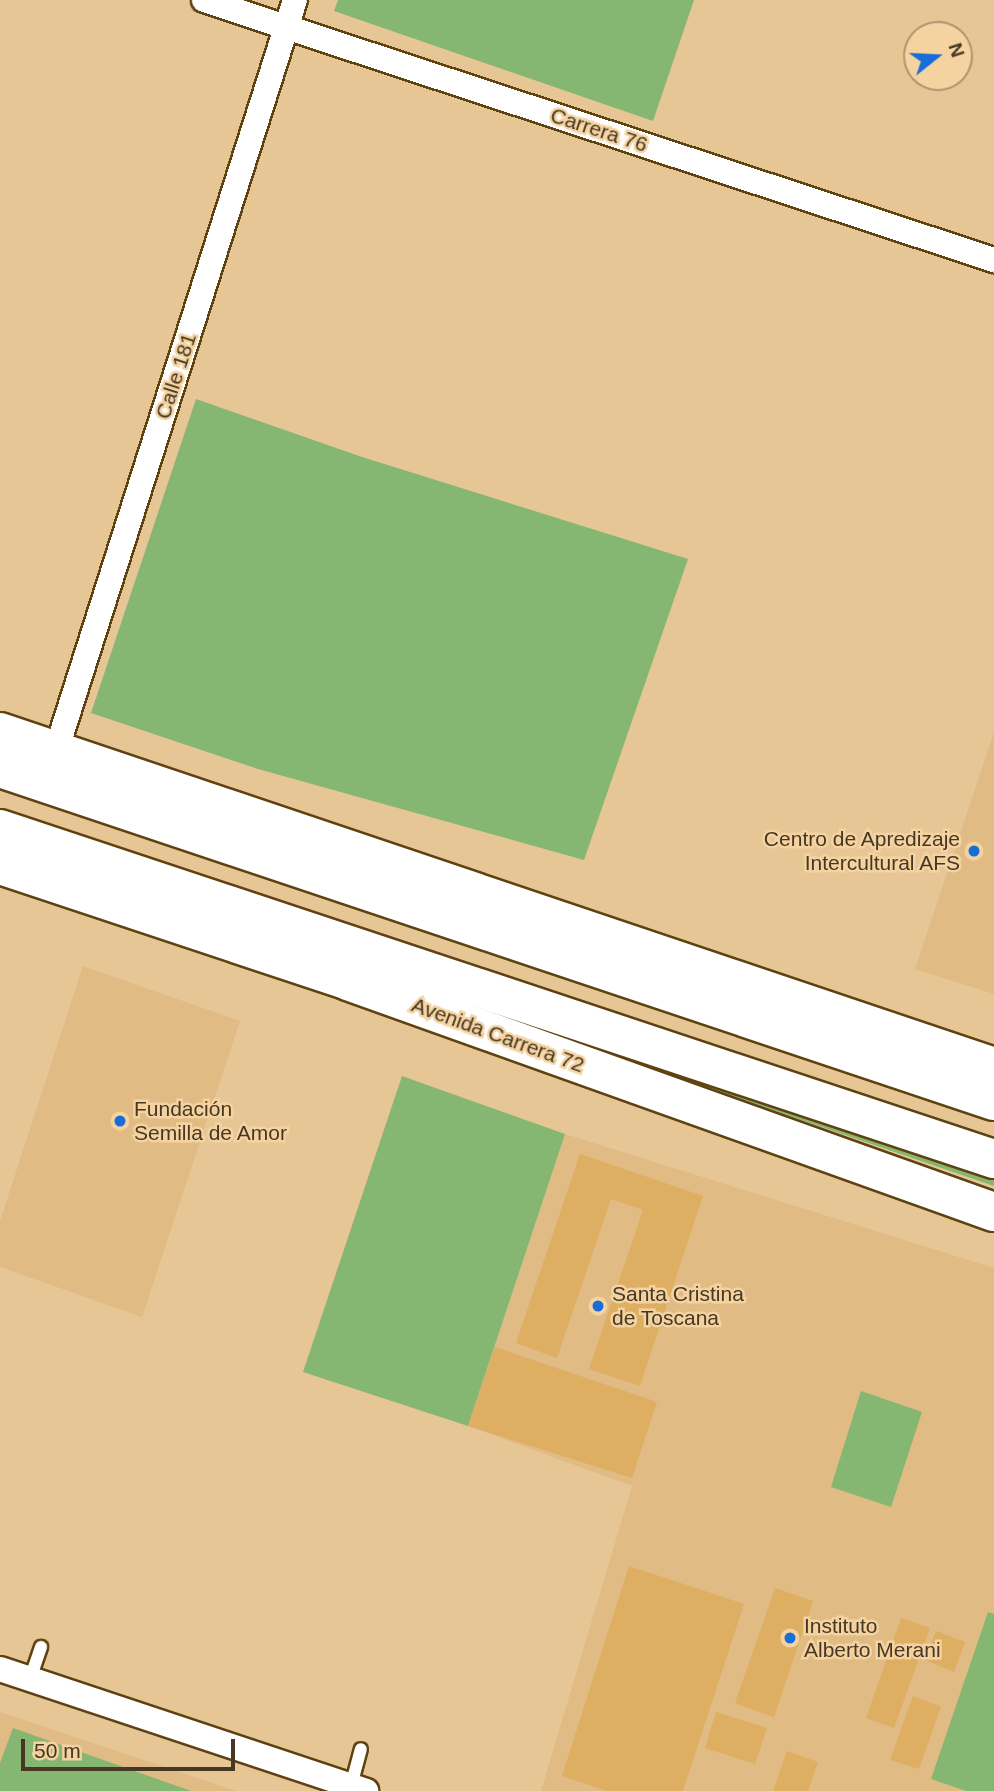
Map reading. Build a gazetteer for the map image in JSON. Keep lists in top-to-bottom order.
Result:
{
  "streets": {
    "highway": ["Avenida Carrera 72"],
    "street": ["Carrera 76", "Calle 181"]
  },
  "crossings": [
    ["Carrera 76", "Calle 181"]
  ],
  "places": [
    "Centro de Apredizaje Intercultural AFS",
    "Fundación Semilla de Amor",
    "Santa Cristina de Toscana",
    "Instituto Alberto Merani"
  ],
  "scale_bar": "50 m",
  "north": "right"
}
